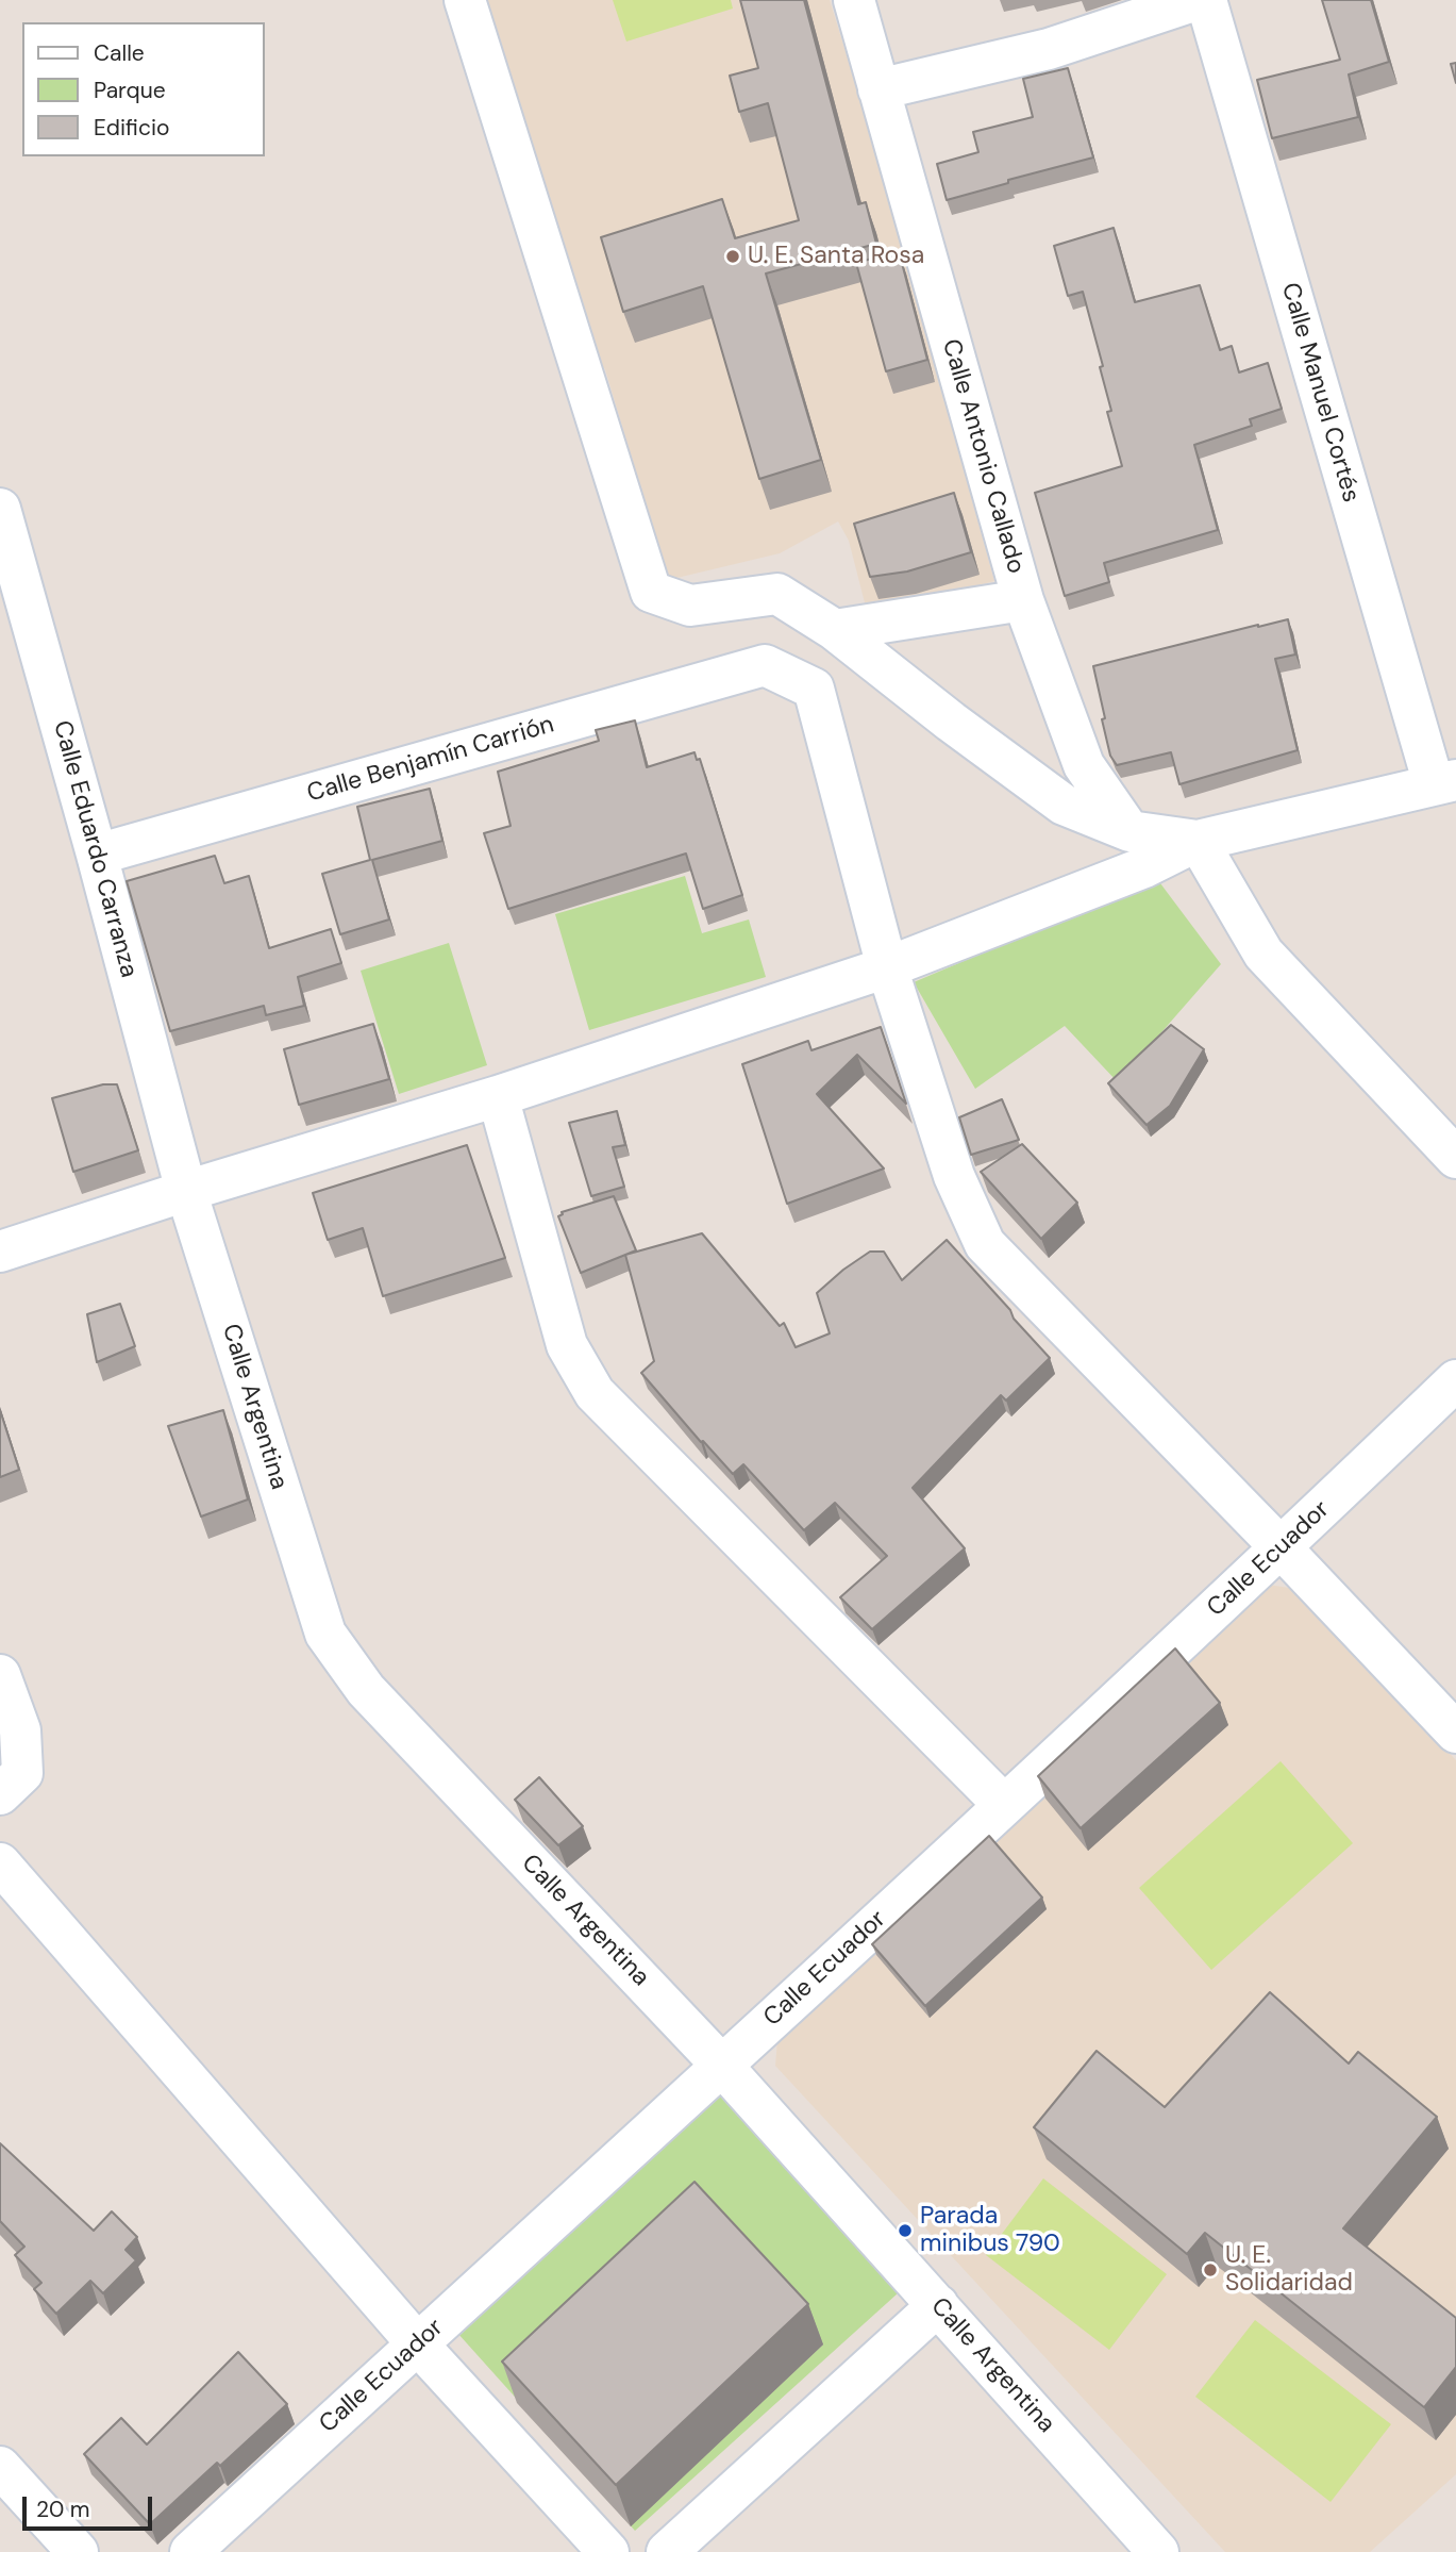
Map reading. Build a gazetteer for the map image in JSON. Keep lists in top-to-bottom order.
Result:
{
  "streets": {
    "street": [
      "Calle Manuel Cortés",
      "Calle Antonio Callado",
      "Calle Benjamín Carrión",
      "Calle Eduardo Carranza",
      "Calle Argentina",
      "Calle Ecuador"
    ]
  },
  "crossings": [
    ["Calle Benjamín Carrión", "Calle Eduardo Carranza"],
    ["Calle Eduardo Carranza", "Calle Argentina"],
    ["Calle Argentina", "Calle Ecuador"]
  ],
  "places": ["U. E. Santa Rosa", "Parada minibus 790", "U. E. Solidaridad"],
  "legend": ["Calle", "Parque", "Edificio"],
  "scale_bar": "20 m"
}
